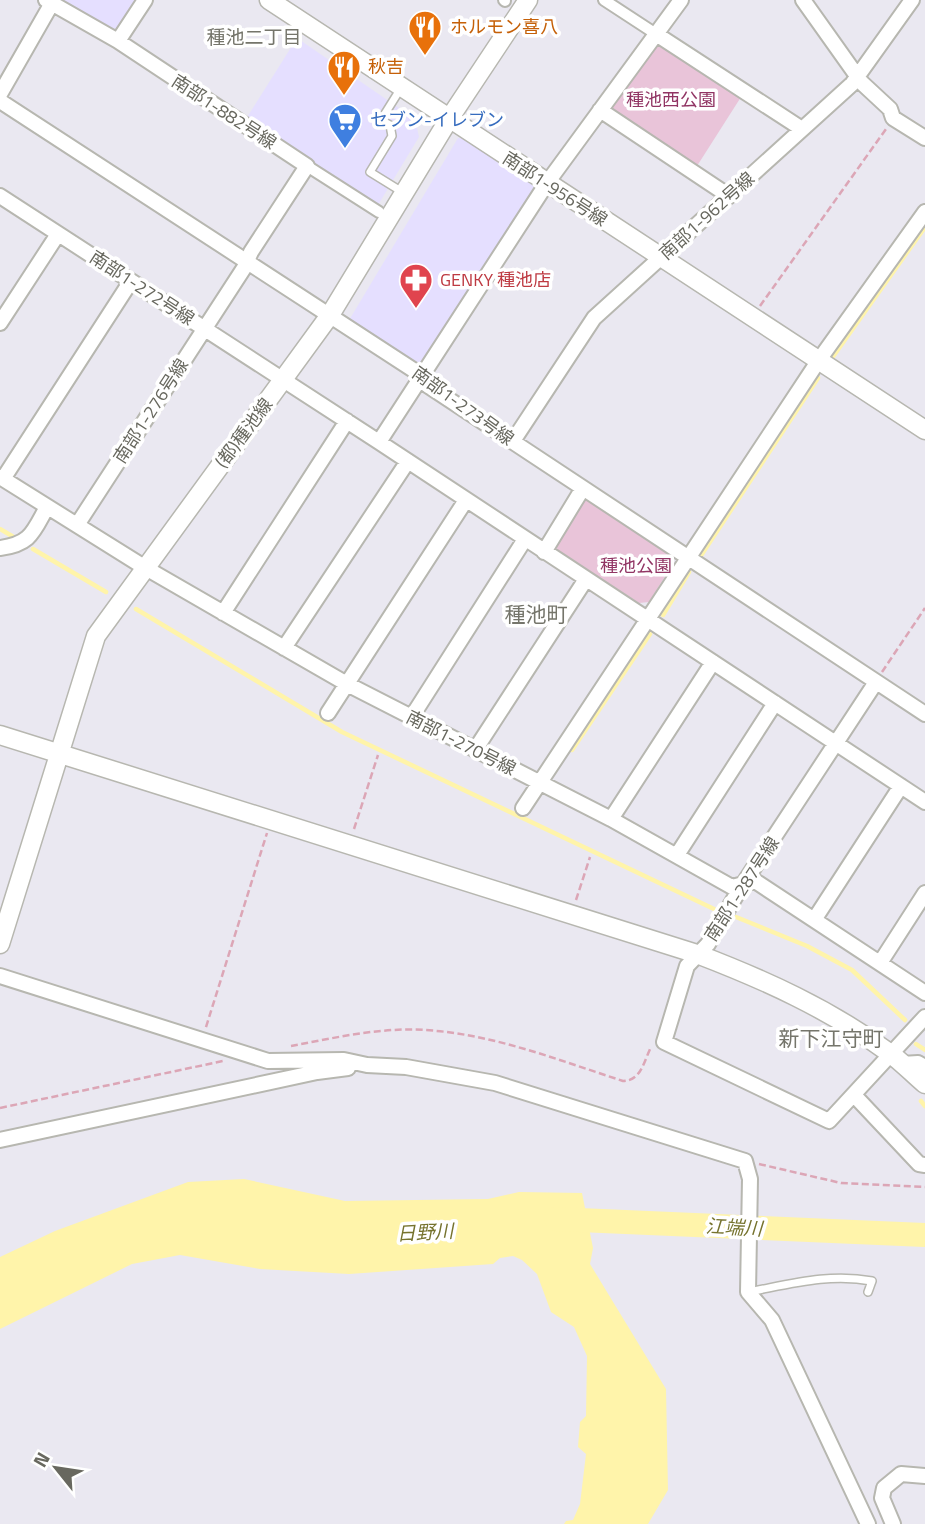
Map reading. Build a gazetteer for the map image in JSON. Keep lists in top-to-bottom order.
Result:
{
  "streets": {
    "street": [
      "南部1-882号線",
      "南部1-956号線",
      "南部1-962号線",
      "南部1-272号線",
      "南部1-273号線",
      "南部1-276号線",
      "(都)種池線",
      "南部1-270号線",
      "南部1-287号線"
    ]
  },
  "crossings": [
    ["南部1-956号線", "南部1-962号線"],
    ["南部1-956号線", "(都)種池線"],
    ["南部1-962号線", "南部1-273号線"],
    ["南部1-272号線", "南部1-276号線"],
    ["南部1-272号線", "(都)種池線"],
    ["南部1-272号線", "南部1-287号線"],
    ["南部1-273号線", "南部1-276号線"],
    ["南部1-273号線", "(都)種池線"],
    ["南部1-273号線", "南部1-287号線"],
    ["南部1-276号線", "南部1-270号線"],
    ["(都)種池線", "南部1-270号線"],
    ["南部1-270号線", "南部1-287号線"]
  ],
  "districts": ["種池二丁目", "種池町", "新下江守町"],
  "water": ["江端川", "日野川"],
  "parks": ["種池西公園", "種池公園"],
  "places": {
    "restaurant": ["ホルモン喜八", "秋吉"],
    "supermarket": ["セブン-イレブン"],
    "pharmacy": ["GENKY 種池店"]
  },
  "north": "top left"
}
